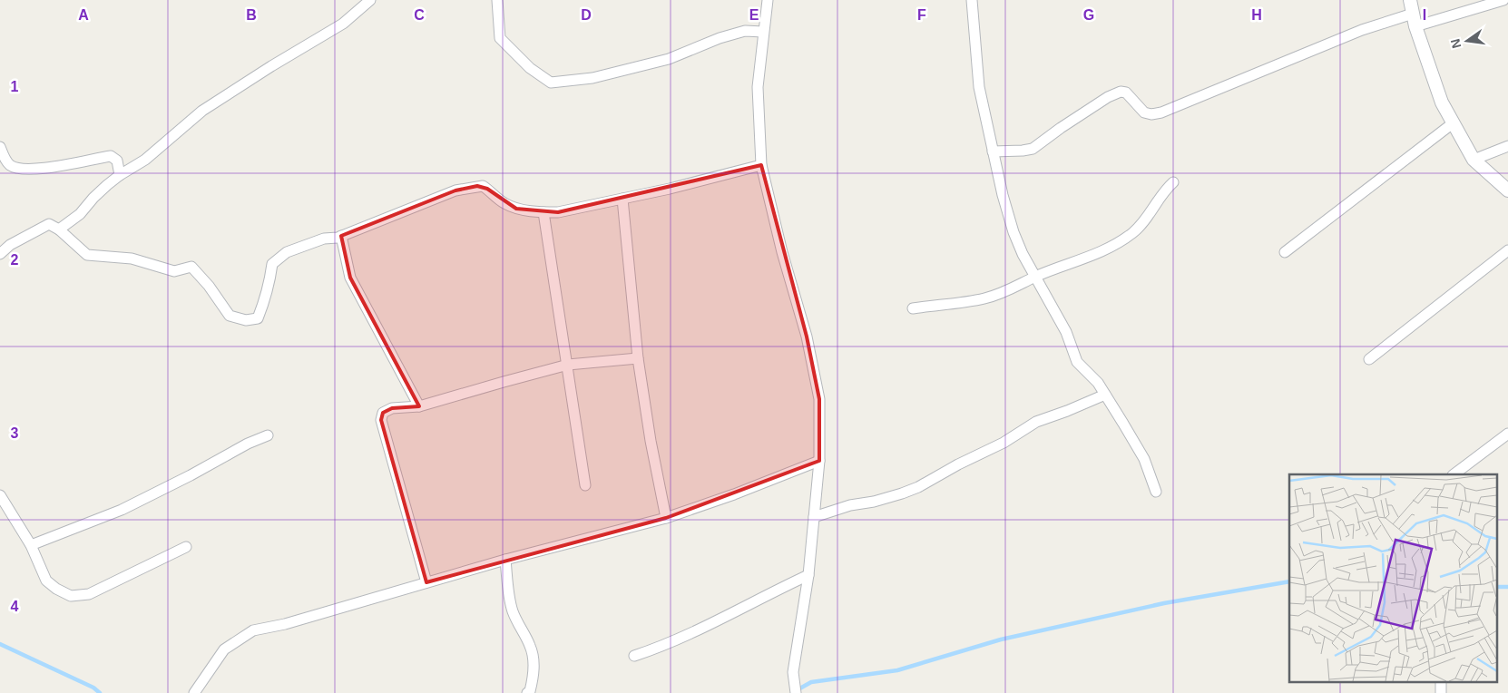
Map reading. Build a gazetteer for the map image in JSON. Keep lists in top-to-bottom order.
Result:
{
  "north": "left",
  "grid": {
    "columns": [
      "A",
      "B",
      "C",
      "D",
      "E",
      "F",
      "G",
      "H",
      "I"
    ],
    "rows": [
      "1",
      "2",
      "3",
      "4"
    ]
  }
}
